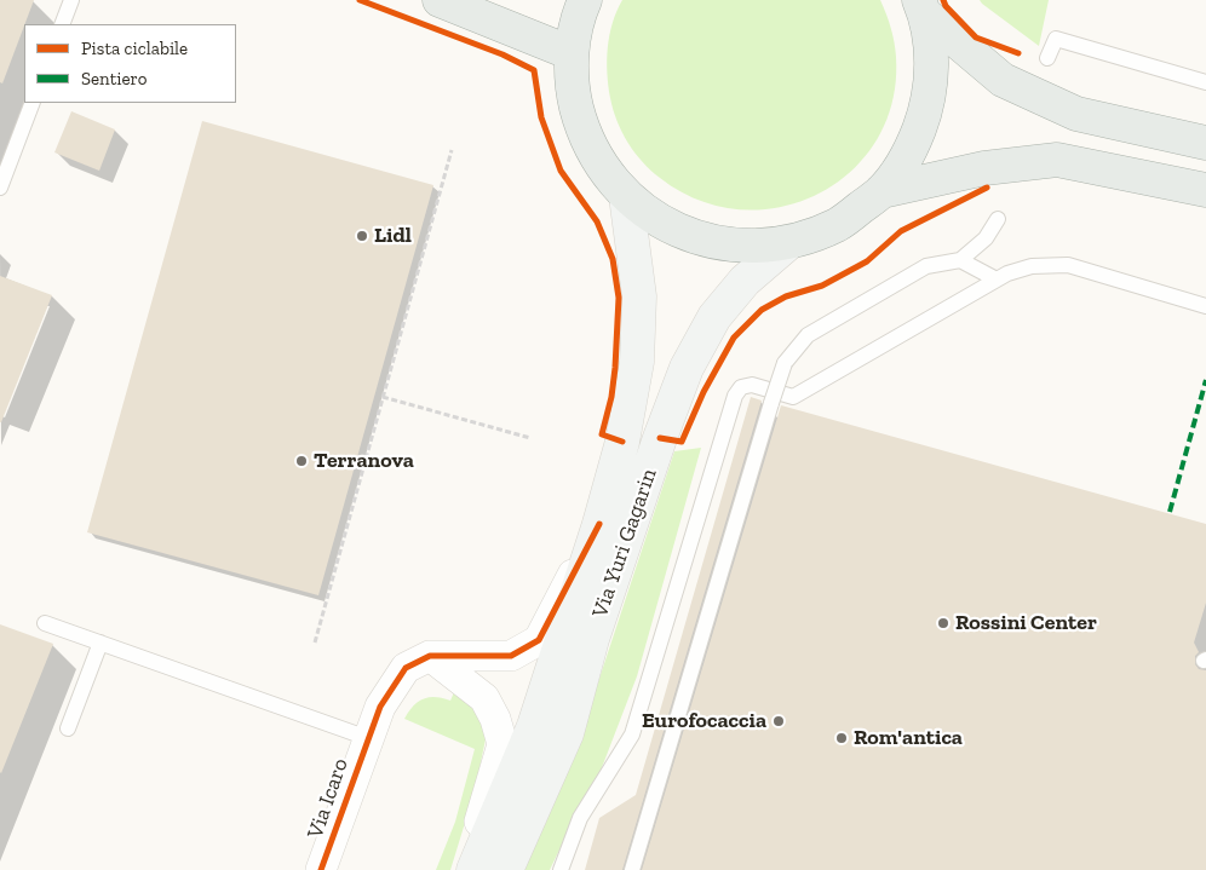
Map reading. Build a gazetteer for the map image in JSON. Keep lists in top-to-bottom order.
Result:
{
  "streets": {
    "main road": ["Via Yuri Gagarin"],
    "street": ["Via Icaro"]
  },
  "crossings": [
    ["Via Yuri Gagarin", "Via Icaro"]
  ],
  "places": [
    "Lidl",
    "Terranova",
    "Rossini Center",
    "Eurofocaccia",
    "Rom'antica"
  ],
  "legend": ["Pista ciclabile", "Sentiero"]
}
